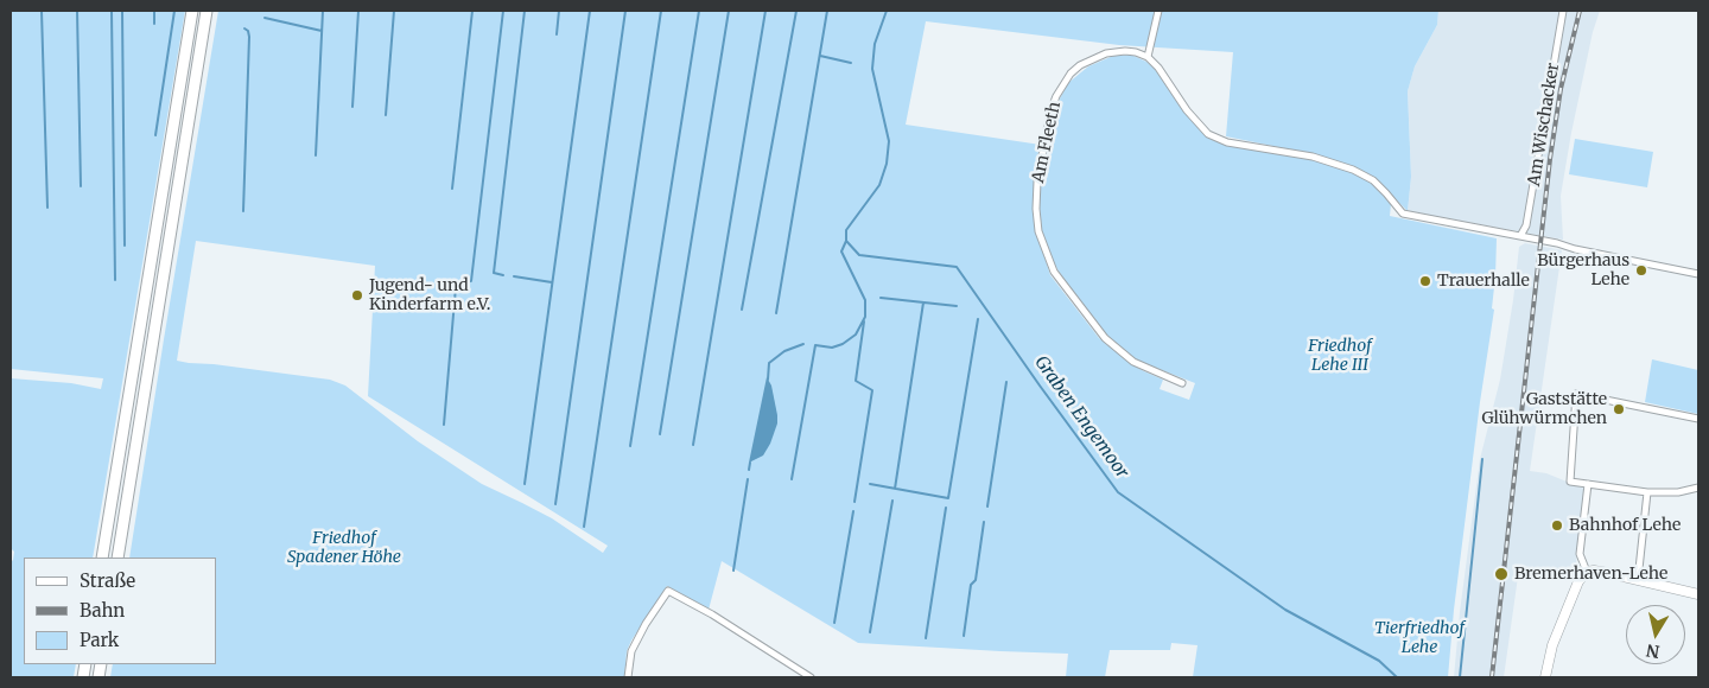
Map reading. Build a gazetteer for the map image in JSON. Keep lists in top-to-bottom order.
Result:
{
  "streets": {
    "street": ["Am Wischacker", "Am Fleeth"]
  },
  "water": ["Graben Engemoor"],
  "parks": ["Friedhof Lehe III", "Friedhof Spadener Höhe", "Tierfriedhof Lehe"],
  "places": [
    "Bürgerhaus Lehe",
    "Trauerhalle",
    "Jugend- und Kinderfarm e.V.",
    "Gaststätte Glühwürmchen",
    "Bahnhof Lehe",
    "Bremerhaven-Lehe"
  ],
  "legend": ["Straße", "Bahn", "Park"],
  "north": "bottom"
}
